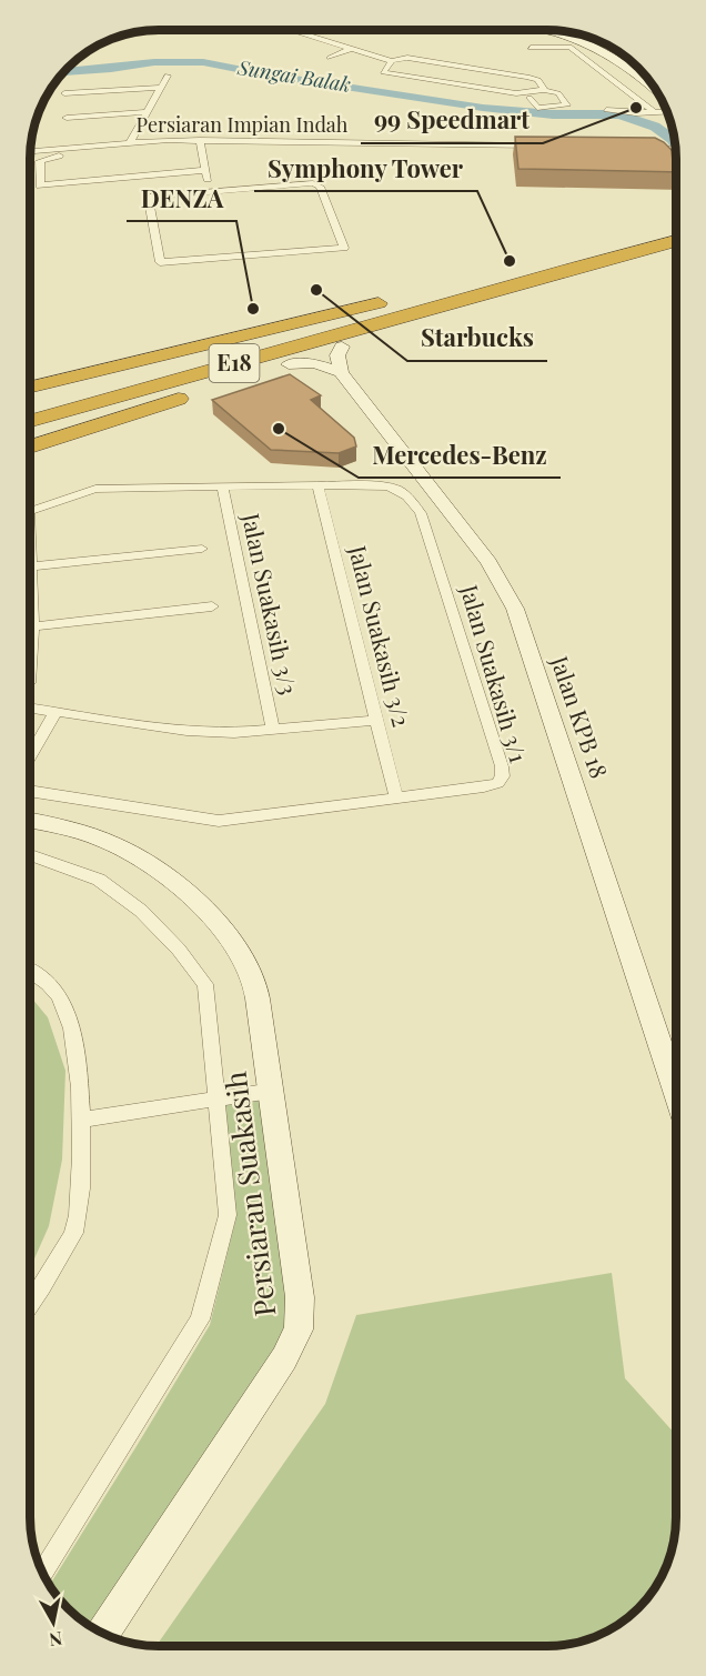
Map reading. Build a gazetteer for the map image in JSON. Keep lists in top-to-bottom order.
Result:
{
  "streets": {
    "highway": ["E18"],
    "street": [
      "Persiaran Impian Indah",
      "Jalan Suakasih 3/3",
      "Jalan Suakasih 3/2",
      "Jalan Suakasih 3/1",
      "Jalan KPB 18",
      "Persiaran Suakasih"
    ]
  },
  "crossings": [
    ["Jalan Suakasih 3/3", "Jalan Suakasih 3/1"],
    ["Jalan Suakasih 3/2", "Jalan Suakasih 3/1"]
  ],
  "water": ["Sungai Balak"],
  "places": [
    "99 Speedmart",
    "Symphony Tower",
    "Starbucks",
    "DENZA",
    "Mercedes-Benz"
  ],
  "north": "bottom"
}
